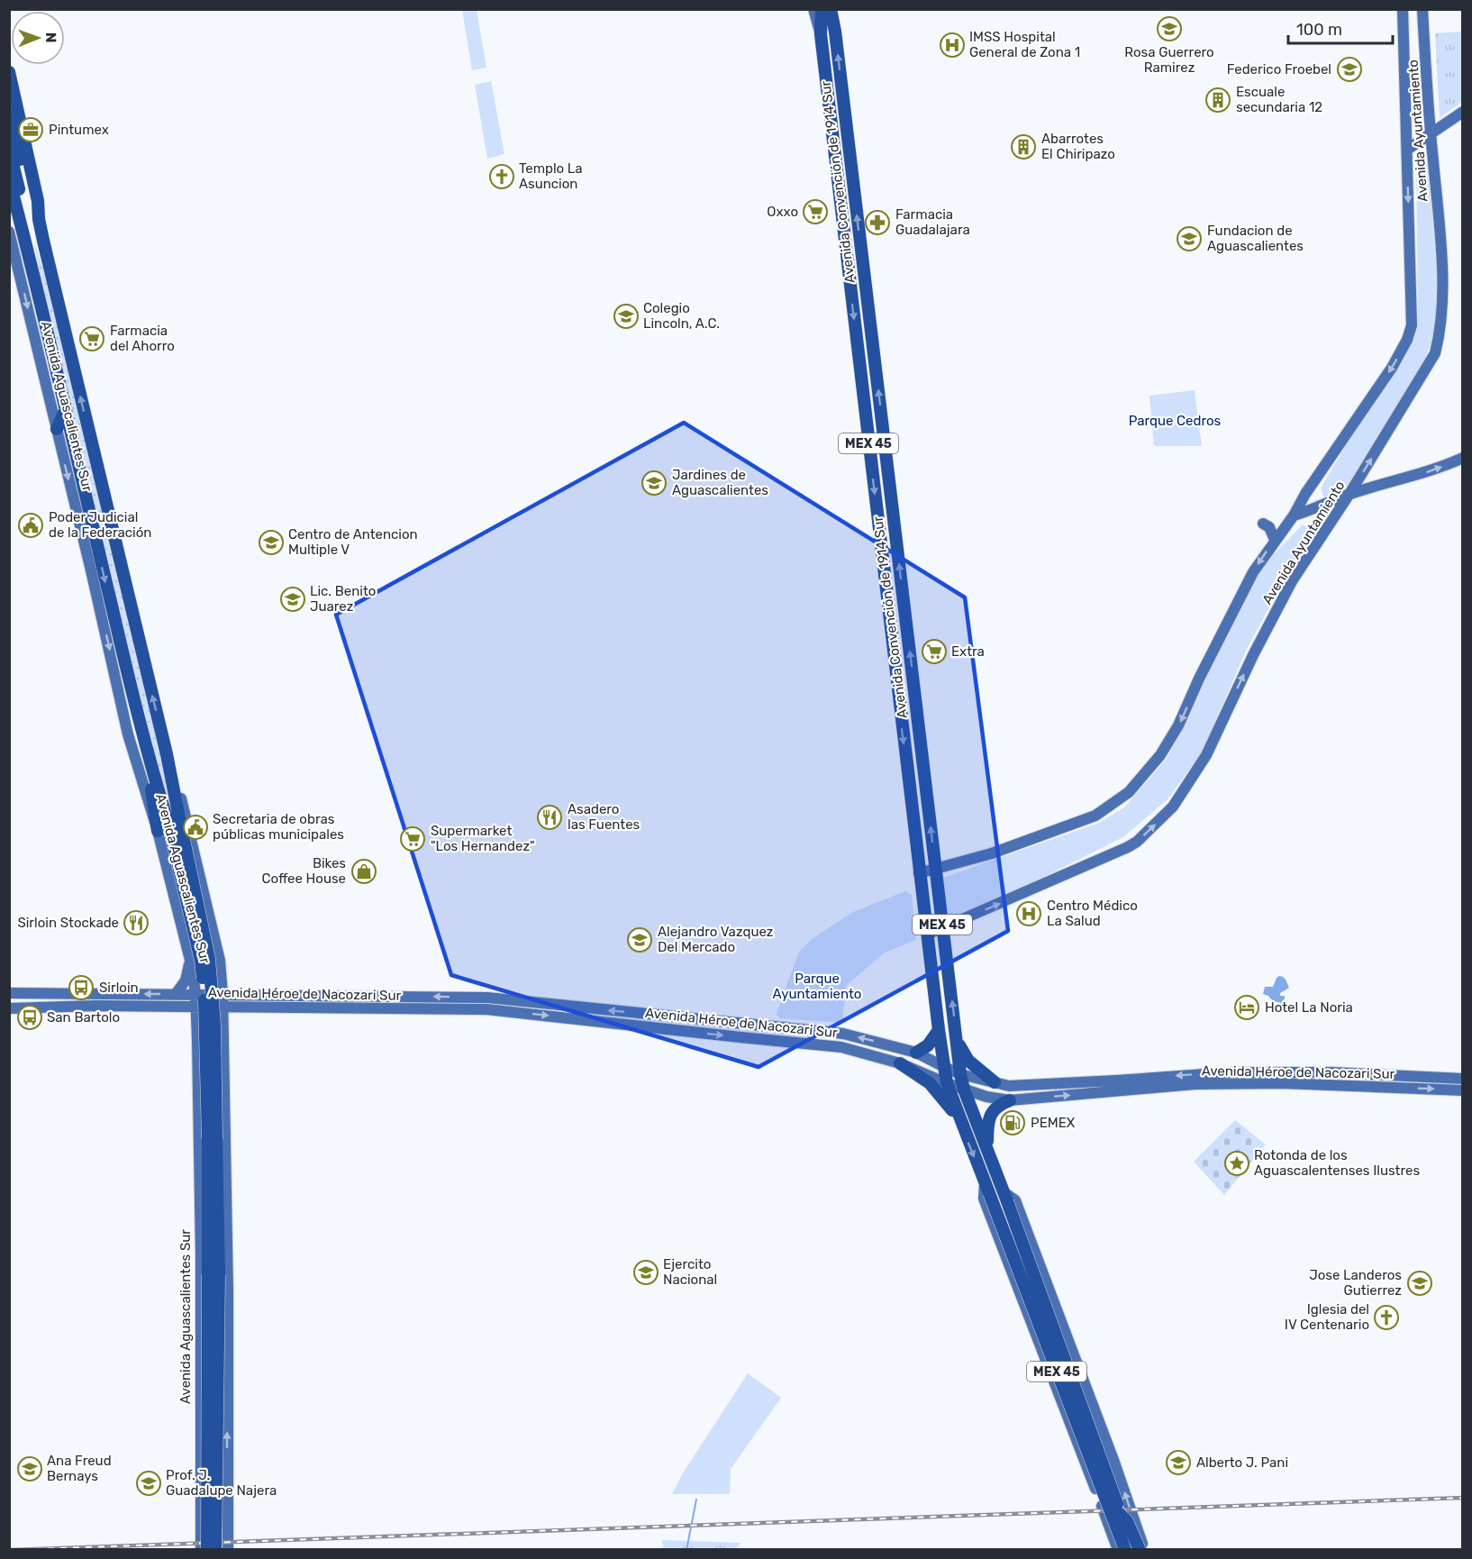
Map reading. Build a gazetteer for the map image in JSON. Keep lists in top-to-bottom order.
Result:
{
  "streets": {
    "main road": [
      "Avenida Ayuntamiento",
      "Avenida Convención de 1914 Sur",
      "Avenida Aguascalientes Sur",
      "MEX 45",
      "Avenida Héroe de Nacozari Sur"
    ]
  },
  "crossings": [
    ["Avenida Ayuntamiento", "Avenida Convención de 1914 Sur"],
    ["Avenida Convención de 1914 Sur", "Avenida Héroe de Nacozari Sur"],
    ["Avenida Aguascalientes Sur", "Avenida Héroe de Nacozari Sur"]
  ],
  "parks": ["Parque Cedros", "Parque Ayuntamiento"],
  "places": {
    "school or university": [
      "Rosa Guerrero Ramirez",
      "Federico Froebel",
      "Fundacion de Aguascalientes",
      "Colegio Lincoln, A.C.",
      "Jardines de Aguascalientes",
      "Centro de Antencion Multiple V",
      "Lic. Benito Juarez",
      "Alejandro Vazquez Del Mercado",
      "Ejercito Nacional",
      "Jose Landeros Gutierrez",
      "Alberto J. Pani",
      "Ana Freud Bernays",
      "Prof. J. Guadalupe Najera"
    ],
    "hospital": ["IMSS Hospital General de Zona 1", "Centro Médico La Salud"],
    "building": ["Escuale secundaria 12", "Abarrotes El Chiripazo"],
    "office": ["Pintumex"],
    "church": ["Templo La Asuncion", "Iglesia del IV Centenario"],
    "supermarket": [
      "Oxxo",
      "Farmacia del Ahorro",
      "Extra",
      "Supermarket \"Los Hernandez\""
    ],
    "pharmacy": ["Farmacia Guadalajara"],
    "public building": ["Poder Judicial de la Federación", "Secretaria de obras públicas municipales"],
    "restaurant": ["Asadero las Fuentes", "Sirloin Stockade"],
    "shop": ["Bikes Coffee House"],
    "bus stop": ["Sirloin", "San Bartolo"],
    "hotel": ["Hotel La Noria"],
    "fuel station": ["PEMEX"],
    "place": ["Rotonda de los Aguascalentenses Ilustres"]
  },
  "scale_bar": "100 m",
  "north": "right"
}
